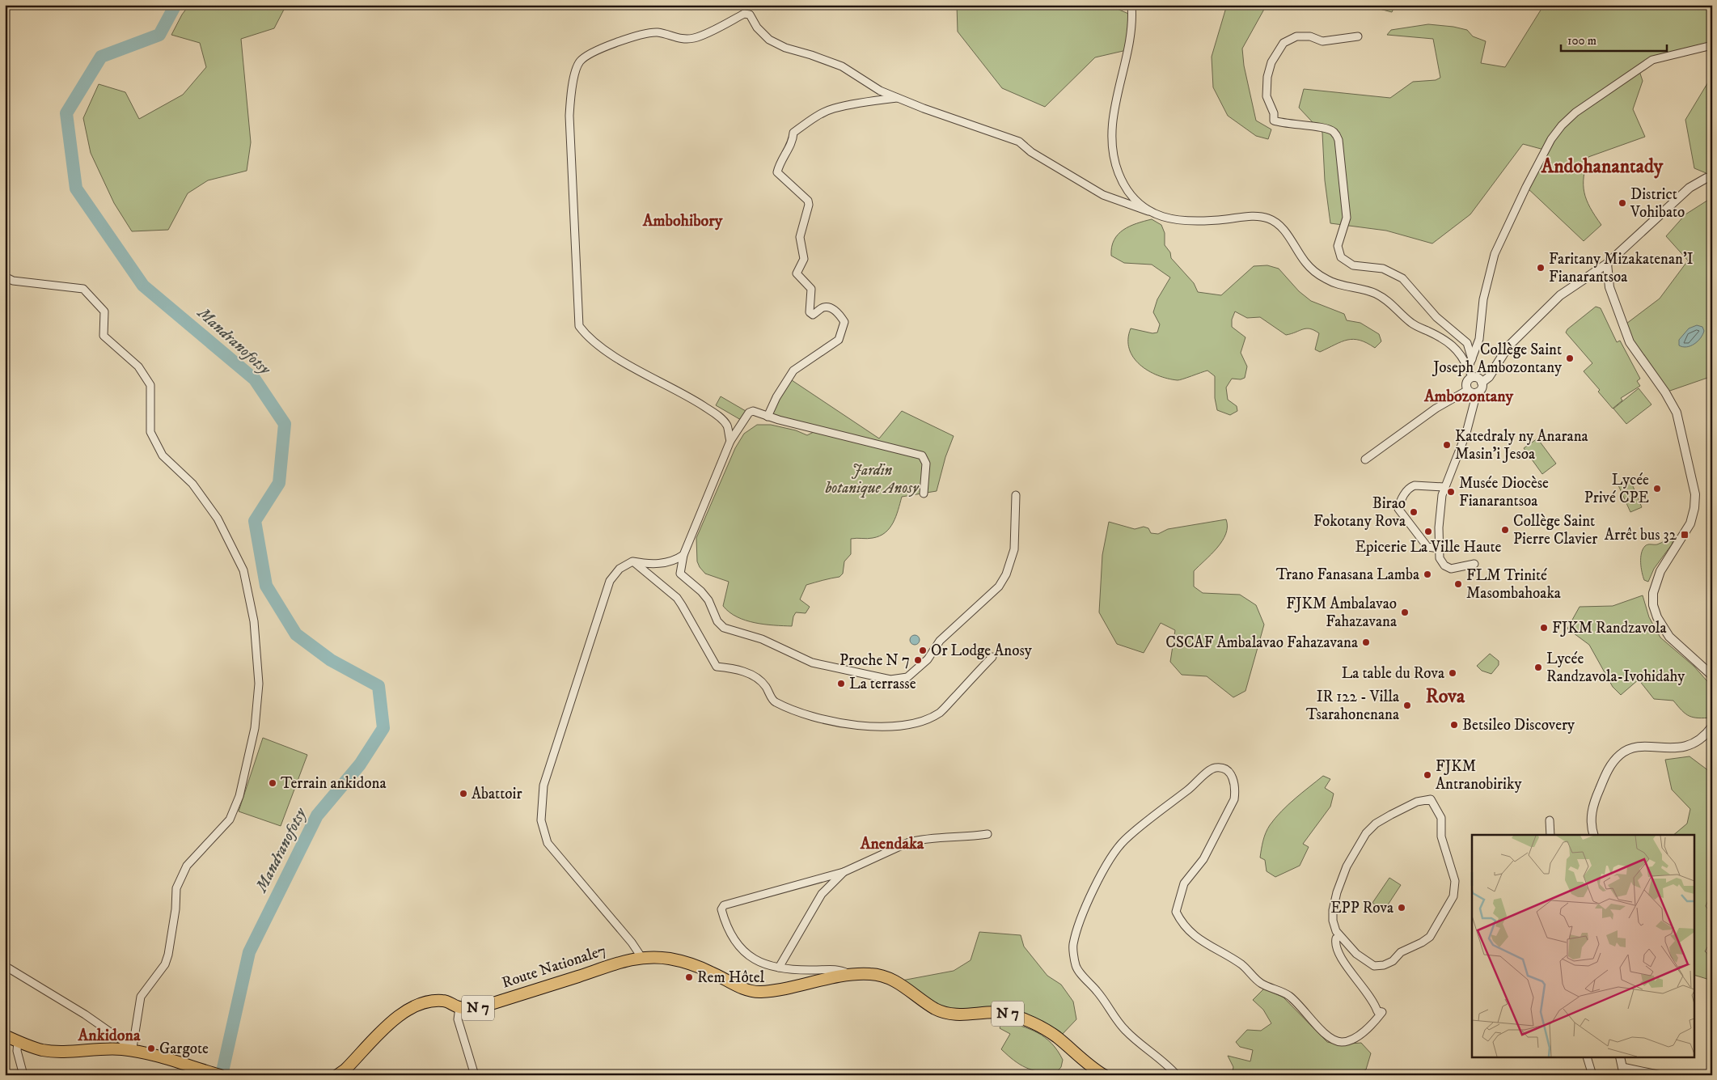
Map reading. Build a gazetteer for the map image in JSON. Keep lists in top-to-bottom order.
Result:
{
  "streets": {
    "main road": ["Route Nationale7", "N 7"]
  },
  "crossings": [
    ["Route Nationale7", "N 7"]
  ],
  "districts": [
    "Andohanantady",
    "Ambohibory",
    "Ambozontany",
    "Rova",
    "Anendaka",
    "Ankidona"
  ],
  "water": ["Mandranofotsy"],
  "parks": ["Jardin botanique Anosy"],
  "places": {
    "other": [
      "District Vohibato",
      "Faritany Mizakatenan'I Fianarantsoa",
      "Collège Saint Joseph Ambozontany",
      "Katedraly ny Anarana Masin'i Jesoa",
      "Lycée Privé CPE",
      "Musée Diocèse Fianarantsoa",
      "Birao Fokotany Rova",
      "Collège Saint Pierre Clavier",
      "Epicerie La Ville Haute",
      "Trano Fanasana Lamba",
      "FLM Trinité Masombahoaka",
      "FJKM Ambalavao Fahazavana",
      "FJKM Randzavola",
      "CSCAF Ambalavao Fahazavana",
      "Or Lodge Anosy",
      "Proche N 7",
      "Lycée Randzavola-Ivohidahy",
      "La table du Rova",
      "La terrasse",
      "IR 122 - Villa Tsarahonenana",
      "Betsileo Discovery",
      "FJKM Antranobiriky",
      "Terrain ankidona",
      "Abattoir",
      "EPP Rova",
      "Rem Hôtel",
      "Gargote"
    ],
    "transit": ["Arrêt bus 32"]
  },
  "scale_bar": "100 m"
}
